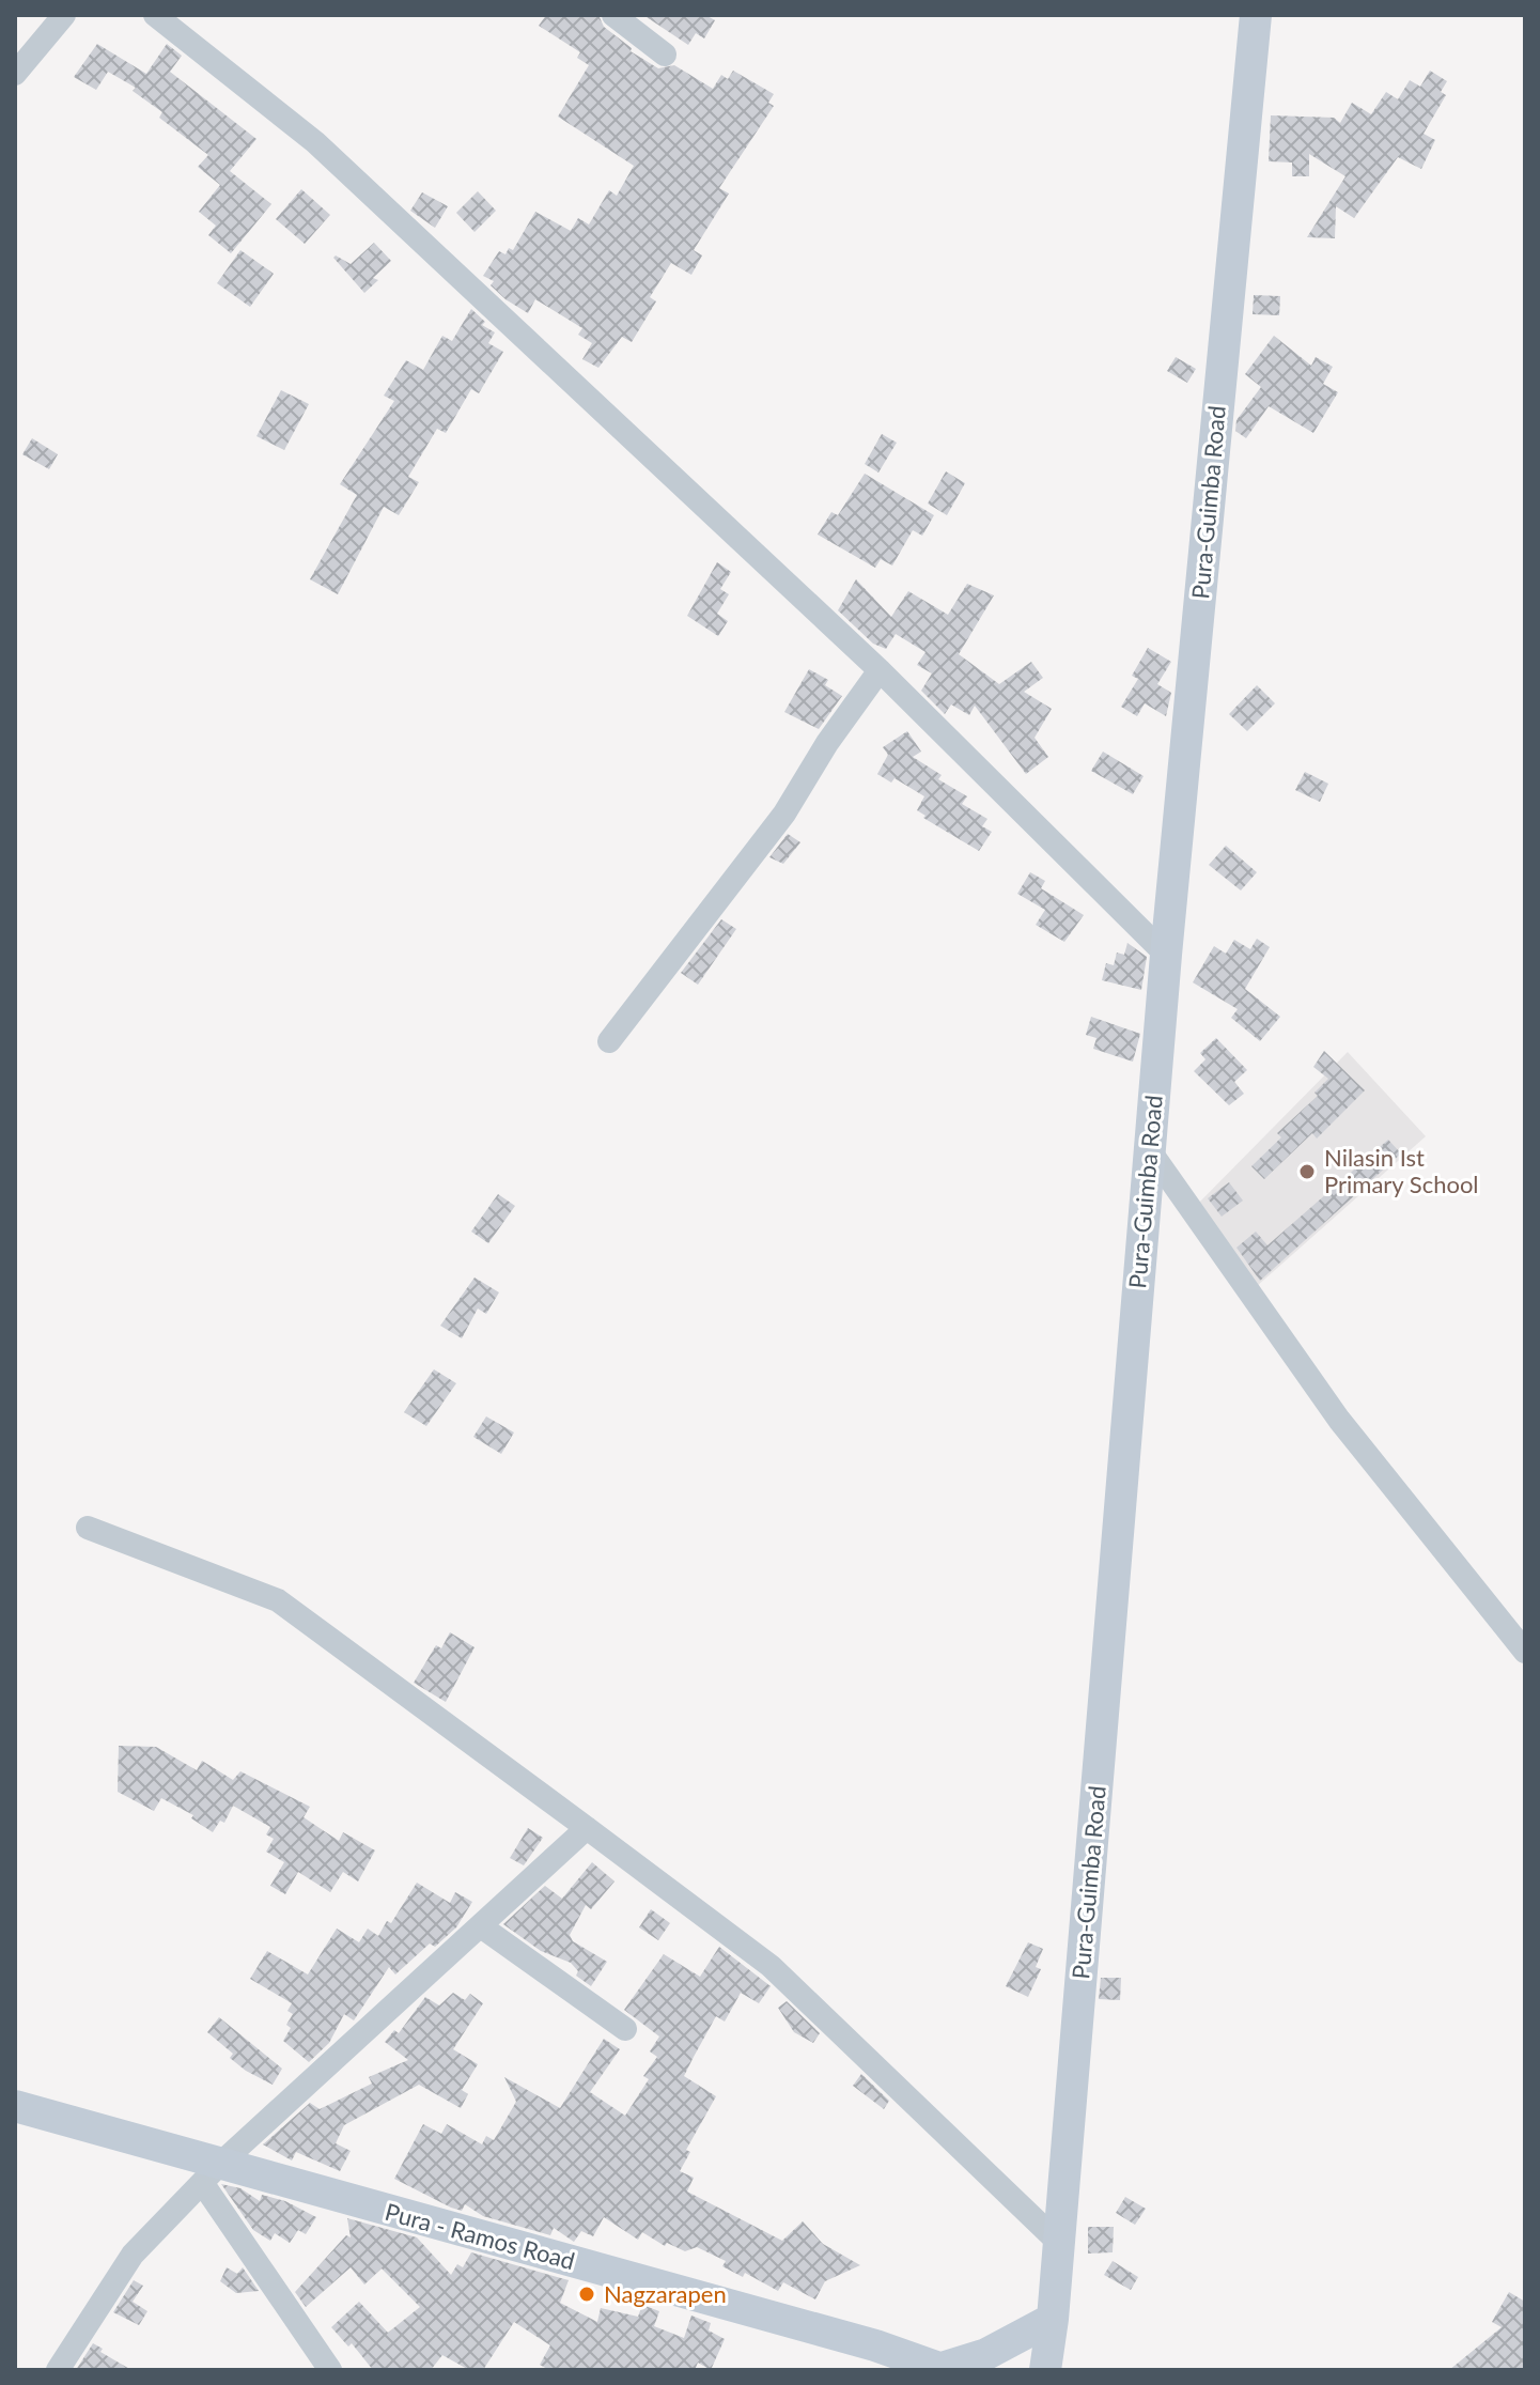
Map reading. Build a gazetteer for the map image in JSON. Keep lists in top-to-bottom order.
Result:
{
  "streets": {
    "main road": ["Pura-Guimba Road", "Pura - Ramos Road"]
  },
  "places": ["Nilasin Ist Primary School", "Nagzarapen"]
}
